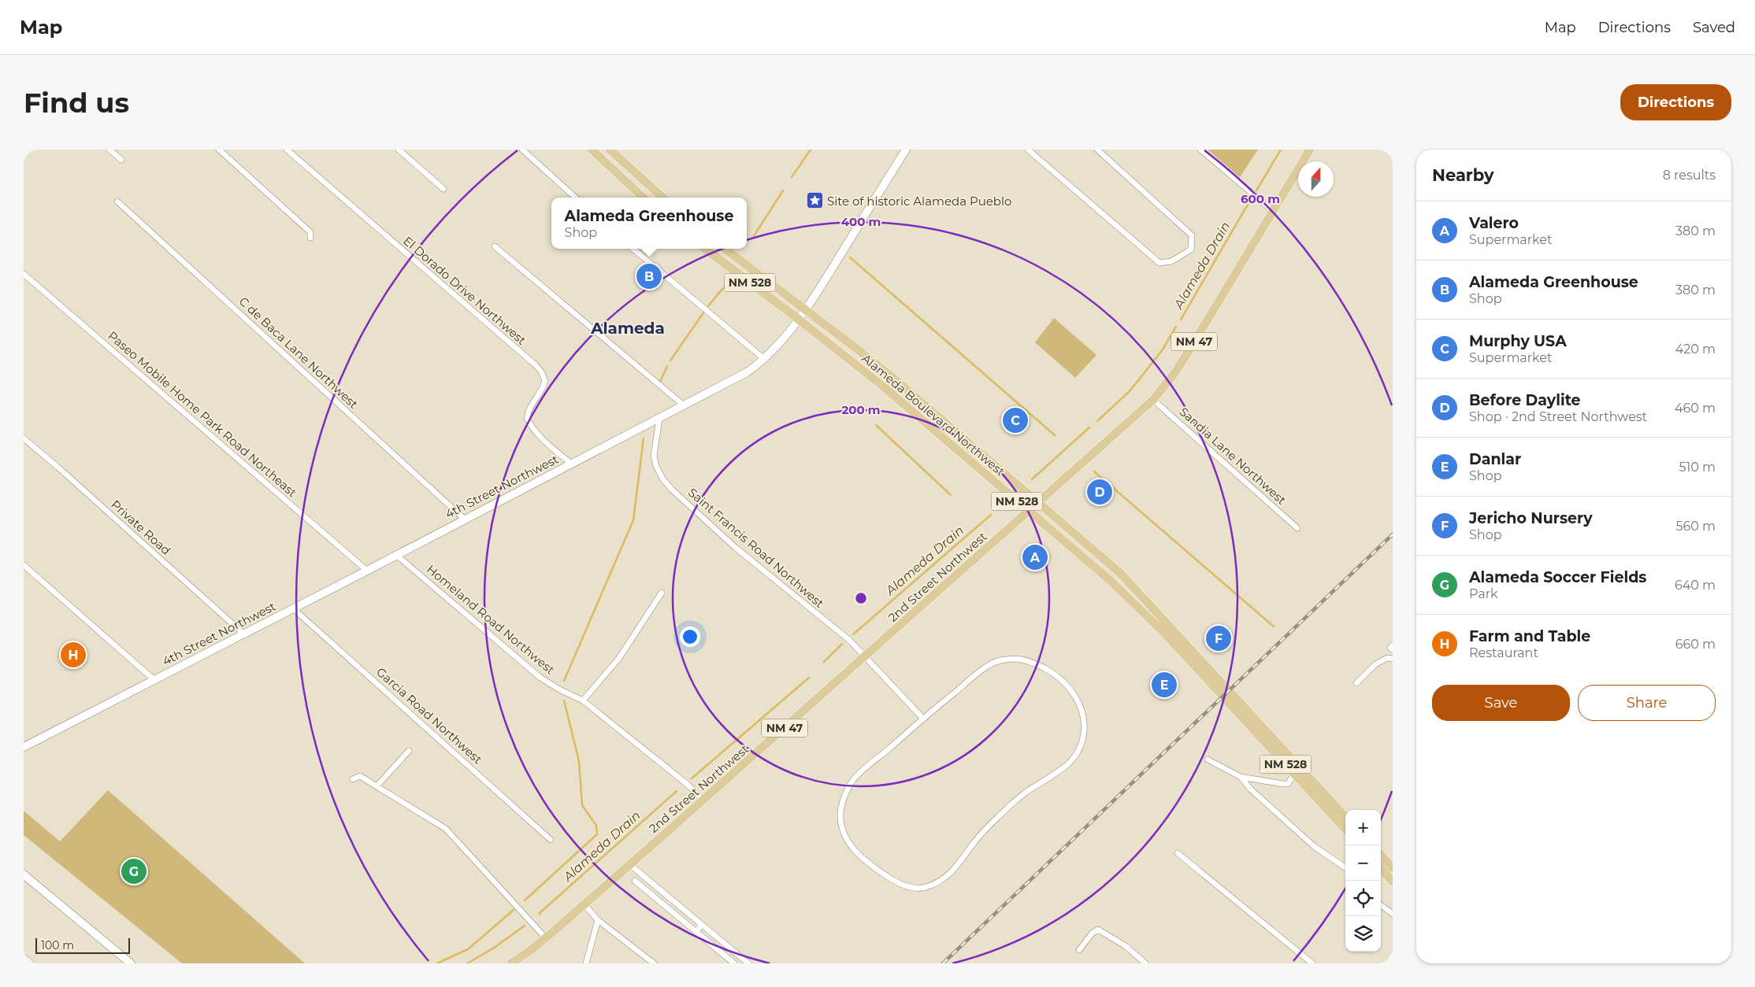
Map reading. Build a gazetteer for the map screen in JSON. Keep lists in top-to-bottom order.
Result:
{
  "streets": {
    "main road": [
      "NM 528",
      "NM 47",
      "Alameda Boulevard Northwest",
      "4th Street Northwest",
      "2nd Street Northwest"
    ],
    "street": [
      "El Dorado Drive Northwest",
      "C de Baca Lane Northwest",
      "Paseo Mobile Home Park Road Northeast",
      "Sandia Lane Northwest",
      "Private Road",
      "Saint Francis Road Northwest",
      "Homeland Road Northwest",
      "Garcia Road Northwest"
    ]
  },
  "crossings": [
    ["NM 528", "Alameda Boulevard Northwest"],
    ["El Dorado Drive Northwest", "4th Street Northwest"],
    ["C de Baca Lane Northwest", "4th Street Northwest"],
    ["Paseo Mobile Home Park Road Northeast", "4th Street Northwest"],
    ["Alameda Boulevard Northwest", "4th Street Northwest"],
    ["Alameda Boulevard Northwest", "2nd Street Northwest"],
    ["Sandia Lane Northwest", "2nd Street Northwest"],
    ["4th Street Northwest", "Private Road"],
    ["4th Street Northwest", "Saint Francis Road Northwest"],
    ["4th Street Northwest", "Homeland Road Northwest"],
    ["4th Street Northwest", "Garcia Road Northwest"],
    ["Saint Francis Road Northwest", "2nd Street Northwest"],
    ["2nd Street Northwest", "Homeland Road Northwest"]
  ],
  "districts": ["Alameda"],
  "water": ["Alameda Drain"],
  "places": {
    "place": ["Site of historic Alameda Pueblo"]
  },
  "scale_bar": "100 m",
  "north": "top",
  "page": {
    "header": "Map",
    "nav": ["Map", "Directions", "Saved"],
    "buttons": [
      "Directions",
      ["Save", "Share"]
    ],
    "title": "Find us",
    "heading": ["Nearby", "8 results"],
    "popup": ["Alameda Greenhouse", "Shop"],
    "list": [
      {
        "mark": "A",
        "name": "Valero",
        "note": "Supermarket",
        "value": "380 m"
      },
      {
        "mark": "B",
        "name": "Alameda Greenhouse",
        "note": "Shop",
        "value": "380 m"
      },
      {
        "mark": "C",
        "name": "Murphy USA",
        "note": "Supermarket",
        "value": "420 m"
      },
      {
        "mark": "D",
        "name": "Before Daylite",
        "note": "Shop · 2nd Street Northwest",
        "value": "460 m"
      },
      {
        "mark": "E",
        "name": "Danlar",
        "note": "Shop",
        "value": "510 m"
      },
      {
        "mark": "F",
        "name": "Jericho Nursery",
        "note": "Shop",
        "value": "560 m"
      },
      {
        "mark": "G",
        "name": "Alameda Soccer Fields",
        "note": "Park",
        "value": "640 m"
      },
      {
        "mark": "H",
        "name": "Farm and Table",
        "note": "Restaurant",
        "value": "660 m"
      }
    ],
    "pins": [
      "B",
      "C",
      "D",
      "A",
      "F",
      "H",
      "E",
      "G"
    ],
    "map_buttons": ["+", "−"],
    "scale": "100 m"
  },
  "rings": ["600 m", "400 m", "200 m"]
}
